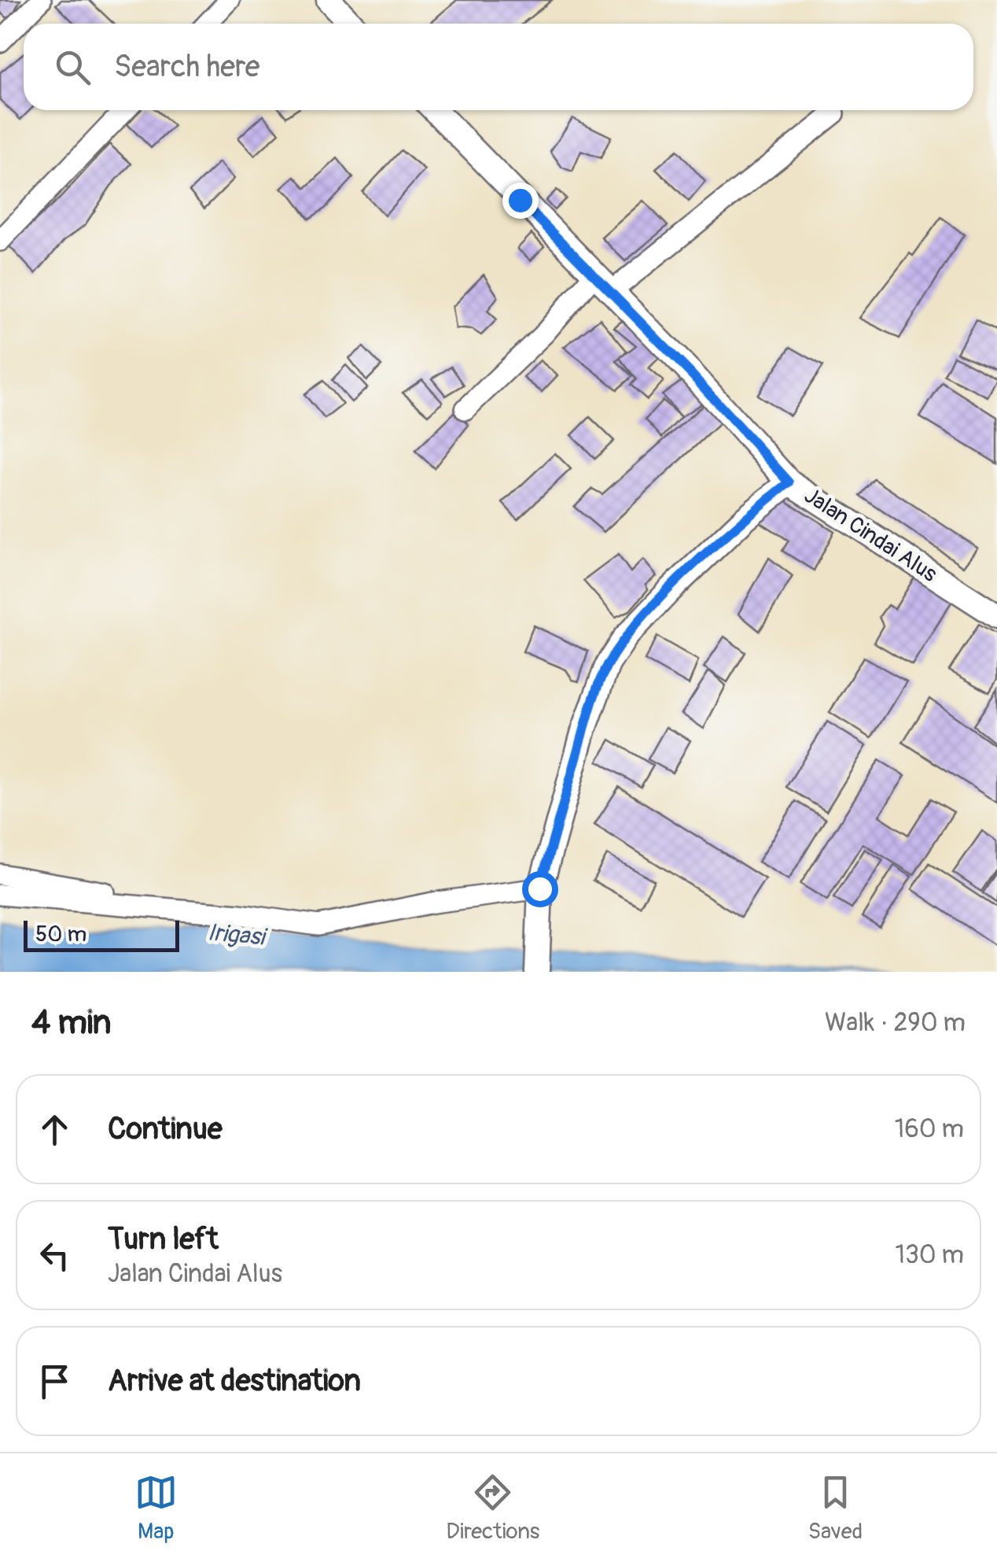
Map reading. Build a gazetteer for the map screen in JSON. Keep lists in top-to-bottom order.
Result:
{
  "streets": {
    "street": ["Jalan Cindai Alus"]
  },
  "water": ["Irigasi"],
  "scale_bar": "50 m",
  "page": {
    "search": "Search here",
    "scale": "50 m",
    "heading": ["4 min", "Walk · 290 m"],
    "list": [
      ["Continue", "160 m"],
      ["Turn left", "Jalan Cindai Alus", "130 m"],
      "Arrive at destination"
    ],
    "nav": ["Map", "Directions", "Saved"]
  }
}
